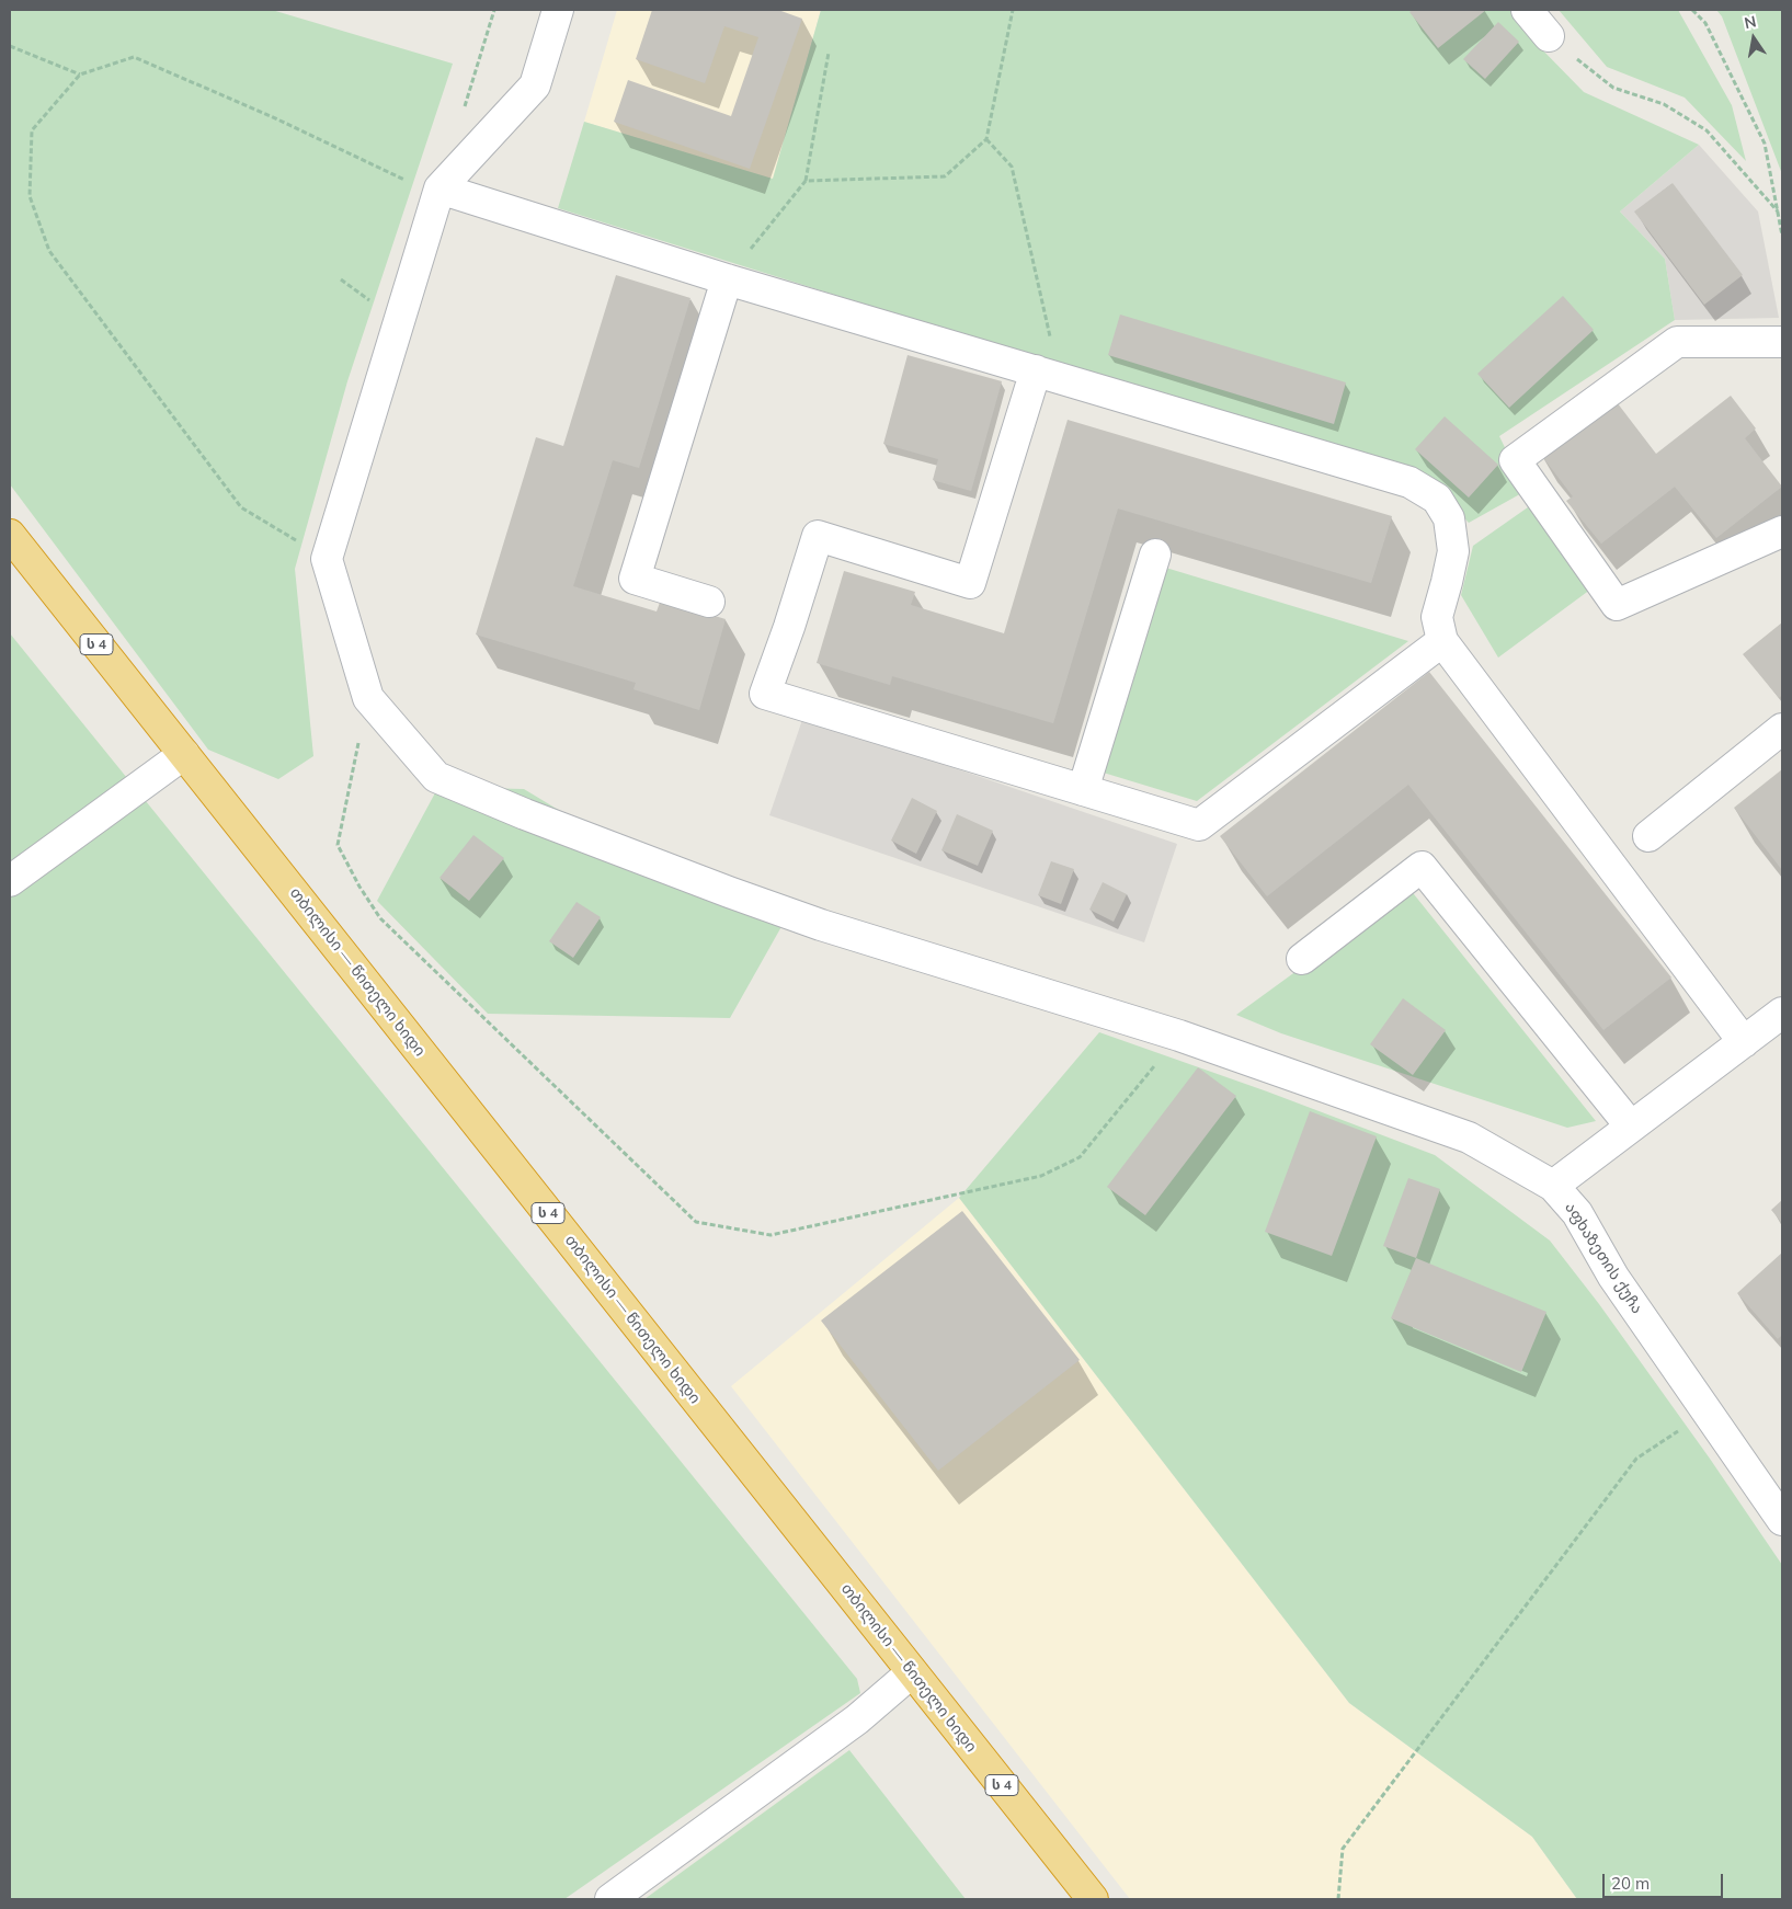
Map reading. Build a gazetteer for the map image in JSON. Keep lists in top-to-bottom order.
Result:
{
  "streets": {
    "highway": ["ს 4", "თბილისი — წითელი ხიდი"],
    "street": ["აფხაზეთის ქუჩა"]
  },
  "scale_bar": "20 m",
  "north": "top"
}
